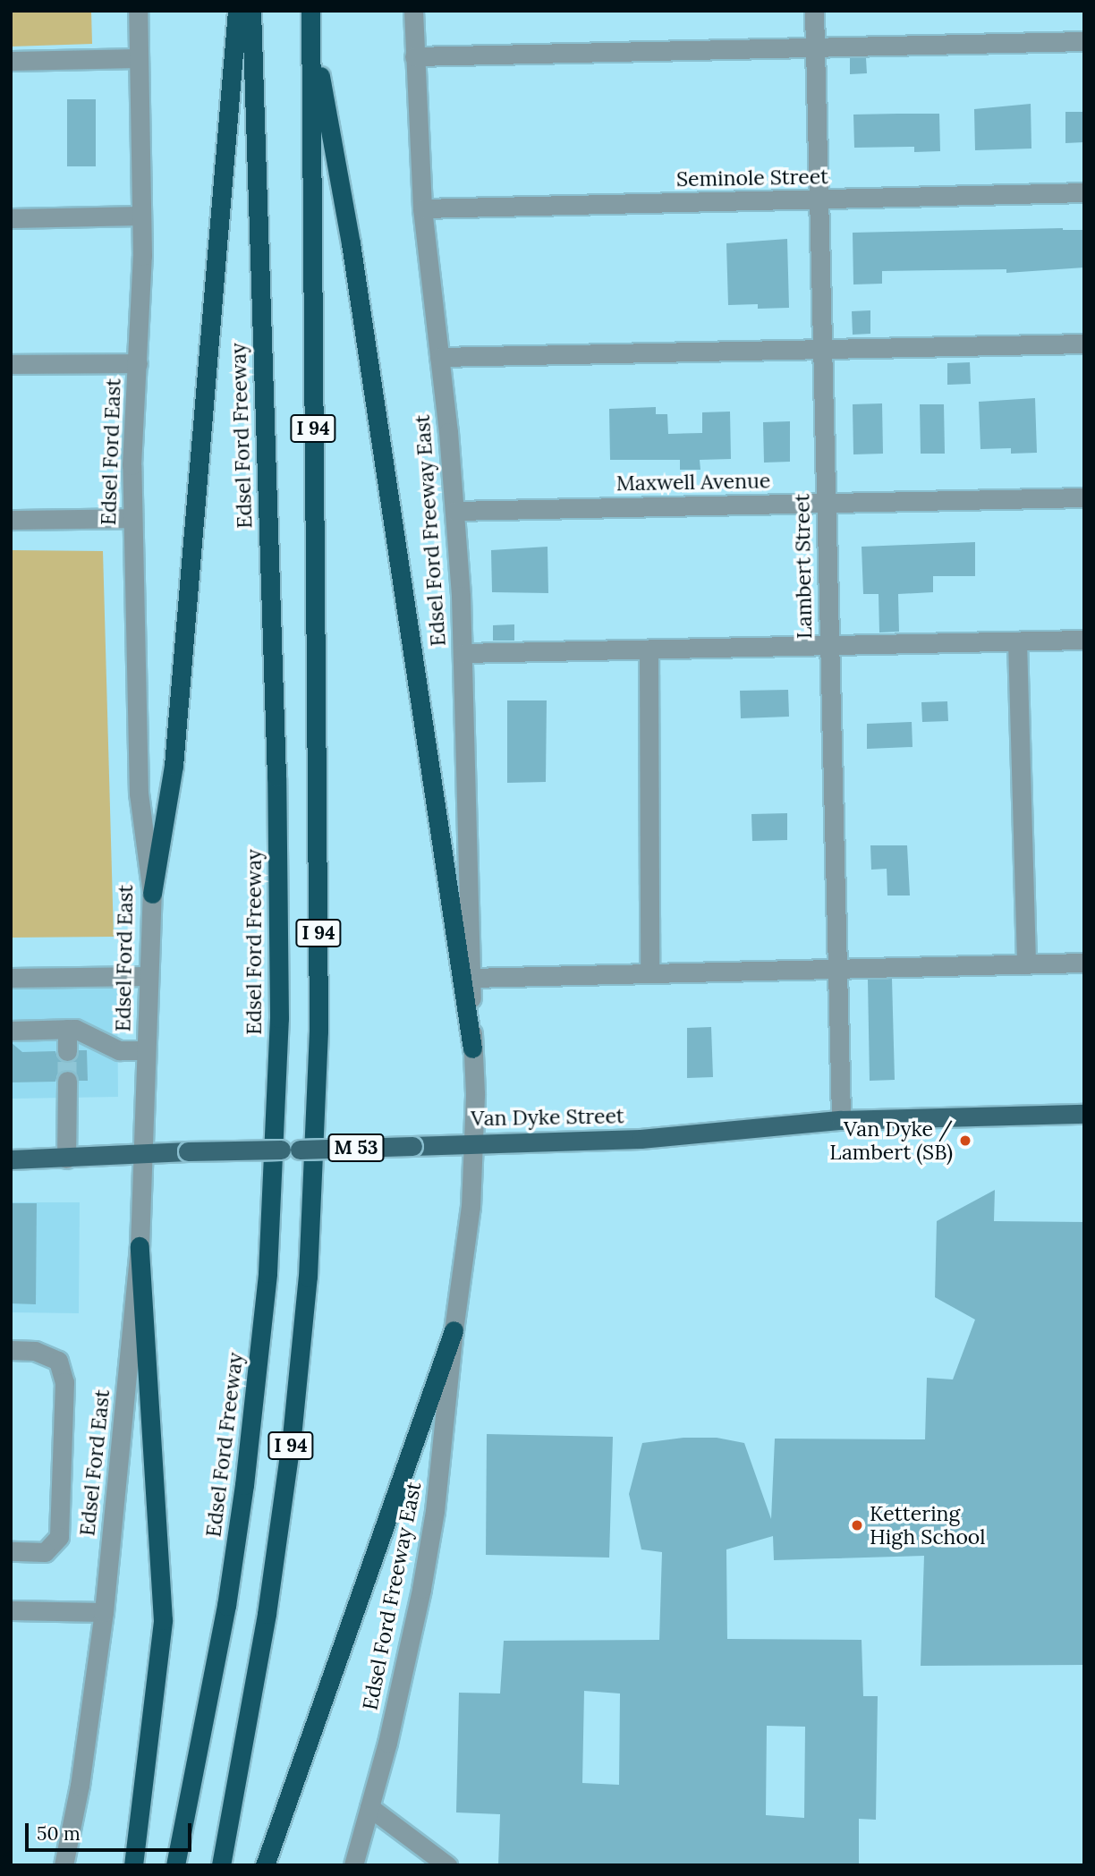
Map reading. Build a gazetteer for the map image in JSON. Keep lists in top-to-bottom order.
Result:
{
  "streets": {
    "highway": ["I 94", "Edsel Ford Freeway"],
    "main road": ["Van Dyke Street", "M 53"],
    "street": [
      "Seminole Street",
      "Edsel Ford East",
      "Maxwell Avenue",
      "Edsel Ford Freeway East",
      "Lambert Street"
    ]
  },
  "crossings": [
    ["Seminole Street", "Edsel Ford Freeway East"],
    ["Seminole Street", "Lambert Street"],
    ["Edsel Ford East", "Van Dyke Street"],
    ["Maxwell Avenue", "Edsel Ford Freeway East"],
    ["Maxwell Avenue", "Lambert Street"],
    ["Edsel Ford Freeway East", "Van Dyke Street"],
    ["Lambert Street", "Van Dyke Street"]
  ],
  "places": ["Van Dyke / Lambert (SB)", "Kettering High School"],
  "scale_bar": "50 m"
}
